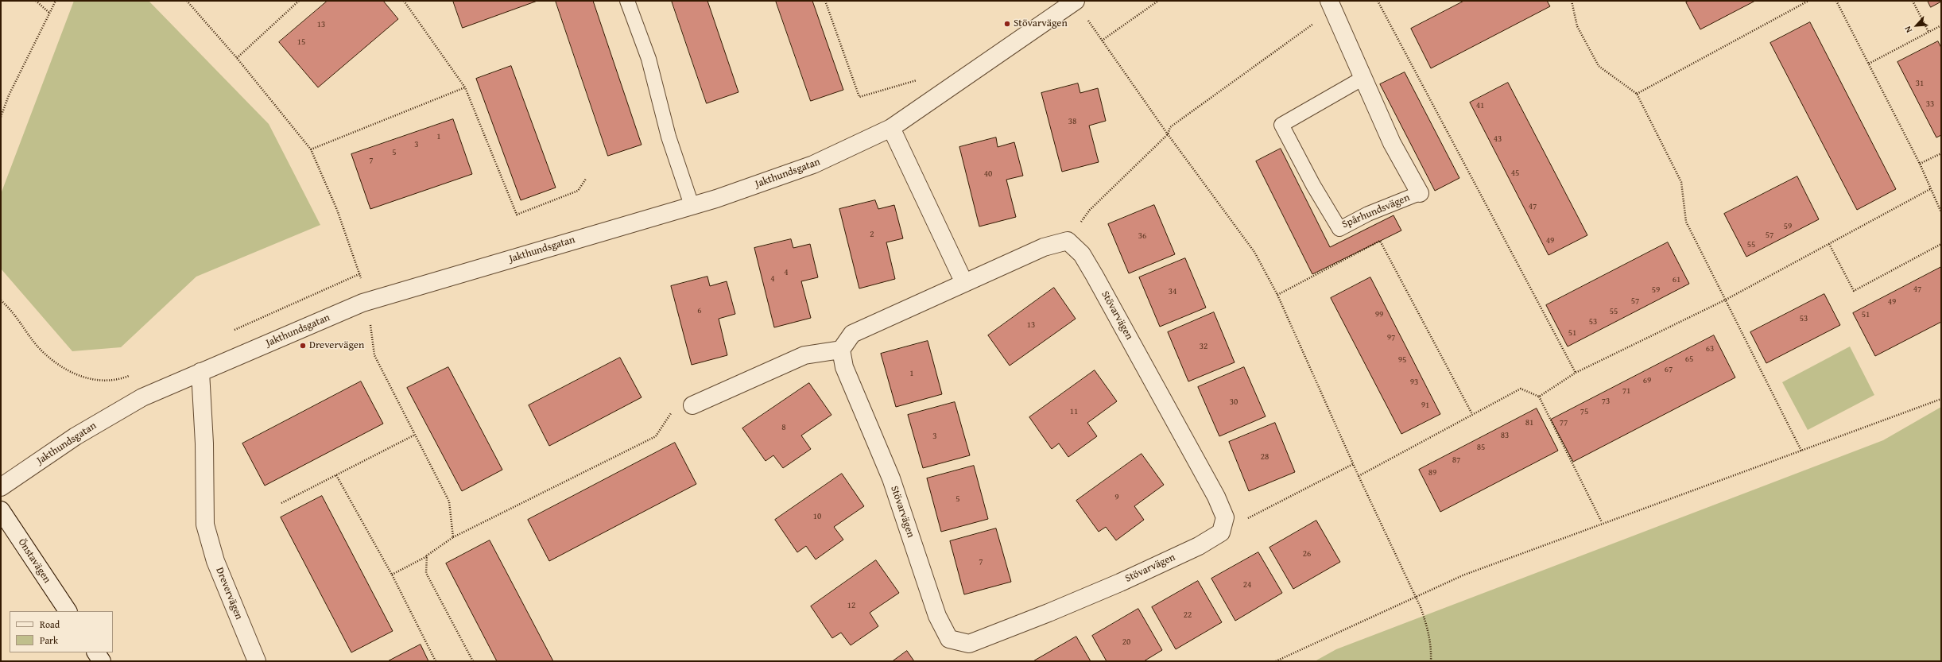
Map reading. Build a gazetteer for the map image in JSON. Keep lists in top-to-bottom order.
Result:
{
  "streets": {
    "street": [
      "Jakthundsgatan",
      "Spårhundsvägen",
      "Stövarvägen",
      "Önstavägen",
      "Drevervägen"
    ]
  },
  "crossings": [
    ["Jakthundsgatan", "Drevervägen"]
  ],
  "places": ["Stövarvägen", "Drevervägen"],
  "house_numbers": [
    "13",
    "15",
    "31",
    "33",
    "41",
    "38",
    "1",
    "43",
    "3",
    "5",
    "7",
    "45",
    "40",
    "47",
    "59",
    "2",
    "57",
    "36",
    "49",
    "55",
    "4",
    "4",
    "61",
    "47",
    "59",
    "34",
    "57",
    "49",
    "6",
    "55",
    "99",
    "51",
    "53",
    "53",
    "13",
    "51",
    "97",
    "32",
    "63",
    "65",
    "95",
    "67",
    "1",
    "69",
    "93",
    "71",
    "73",
    "30",
    "91",
    "11",
    "75",
    "81",
    "77",
    "8",
    "83",
    "3",
    "85",
    "28",
    "87",
    "89",
    "9",
    "5",
    "10",
    "26",
    "7",
    "24",
    "12",
    "22",
    "20"
  ],
  "legend": ["Road", "Park"],
  "north": "bottom left"
}
